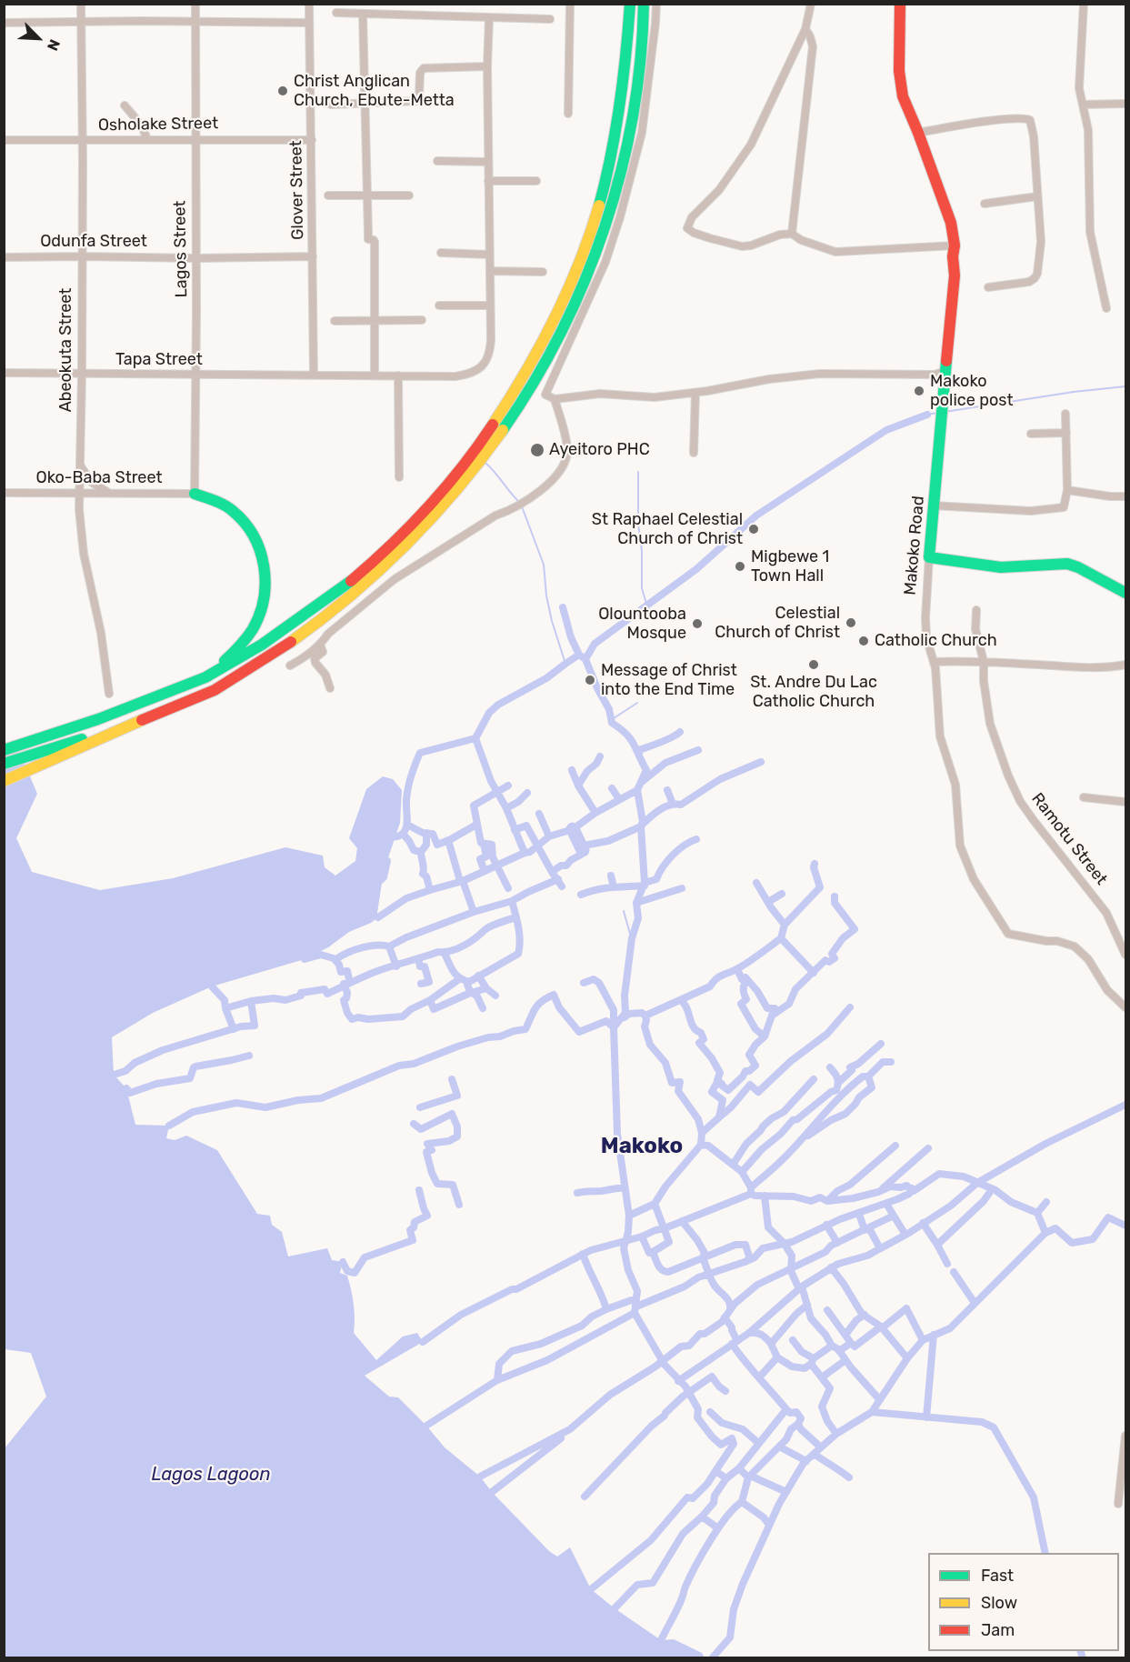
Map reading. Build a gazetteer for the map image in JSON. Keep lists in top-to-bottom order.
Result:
{
  "streets": {
    "main road": ["Makoko Road"],
    "street": [
      "Osholake Street",
      "Glover Street",
      "Odunfa Street",
      "Lagos Street",
      "Abeokuta Street",
      "Tapa Street",
      "Oko-Baba Street",
      "Ramotu Street"
    ]
  },
  "crossings": [
    ["Osholake Street", "Glover Street"],
    ["Osholake Street", "Lagos Street"],
    ["Osholake Street", "Abeokuta Street"],
    ["Glover Street", "Odunfa Street"],
    ["Glover Street", "Tapa Street"],
    ["Odunfa Street", "Lagos Street"],
    ["Odunfa Street", "Abeokuta Street"],
    ["Lagos Street", "Tapa Street"],
    ["Lagos Street", "Oko-Baba Street"],
    ["Abeokuta Street", "Tapa Street"],
    ["Abeokuta Street", "Oko-Baba Street"]
  ],
  "districts": ["Makoko"],
  "water": ["Lagos Lagoon"],
  "places": [
    "Christ Anglican Church, Ebute-Metta",
    "Makoko police post",
    "Ayeitoro PHC",
    "St Raphael Celestial Church of Christ",
    "Migbewe 1 Town Hall",
    "Celestial Church of Christ",
    "Olountooba Mosque",
    "Catholic Church",
    "St. Andre Du Lac Catholic Church",
    "Message of Christ into the End Time"
  ],
  "legend": ["Fast", "Slow", "Jam"],
  "north": "bottom right"
}
